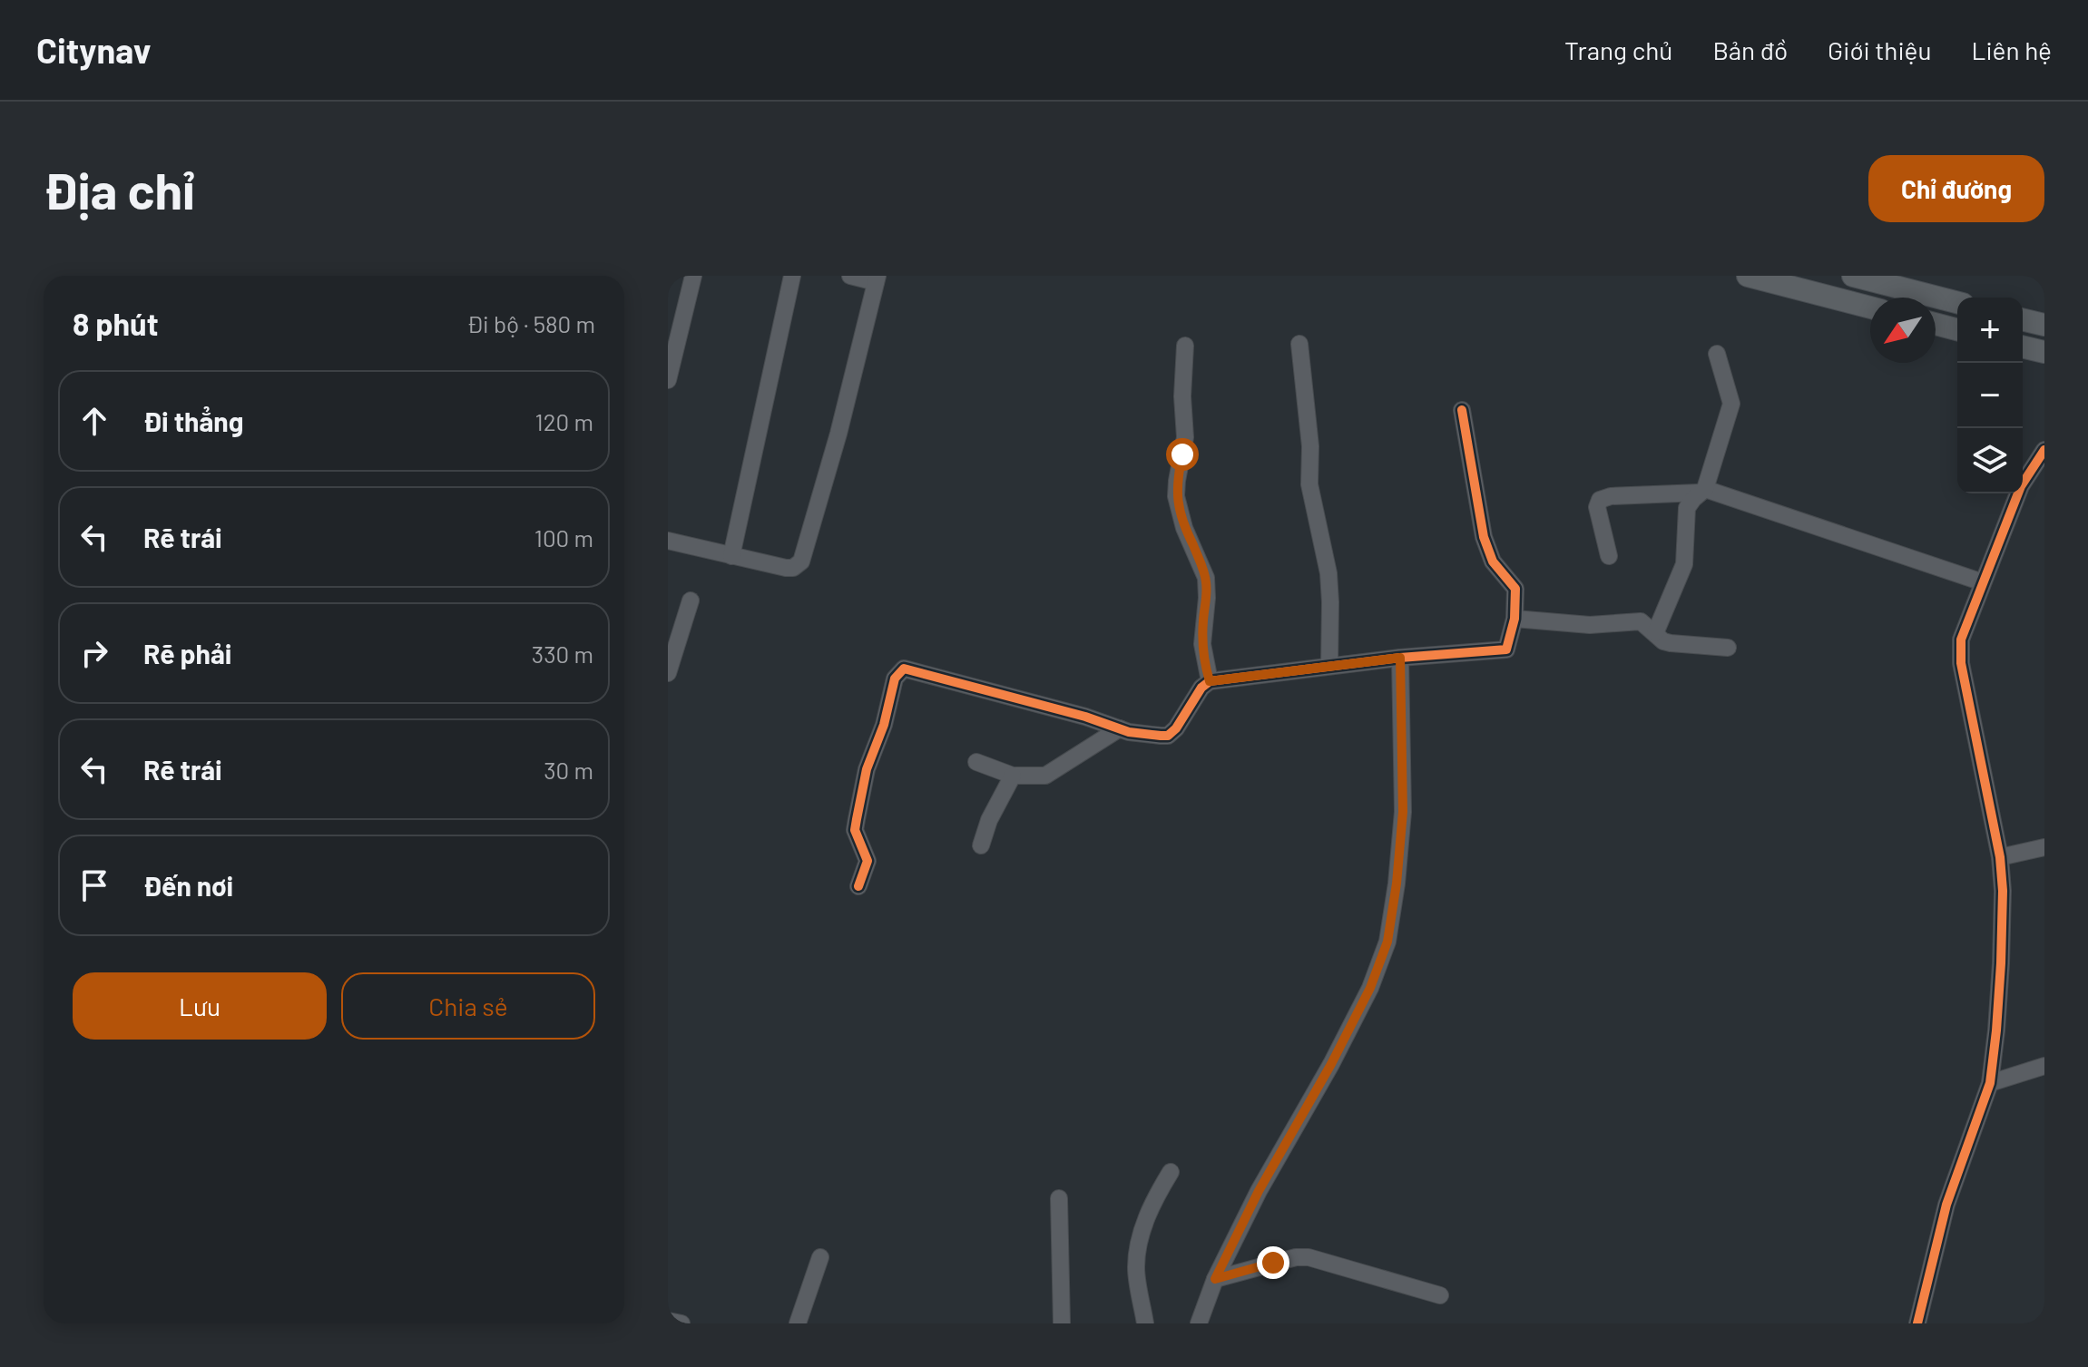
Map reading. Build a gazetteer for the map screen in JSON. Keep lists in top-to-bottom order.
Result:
{
  "north": "bottom left",
  "page": {
    "header": "Citynav",
    "nav": [
      "Trang chủ",
      "Bản đồ",
      "Giới thiệu",
      "Liên hệ"
    ],
    "buttons": [
      "Chỉ đường",
      ["Lưu", "Chia sẻ"]
    ],
    "title": "Địa chỉ",
    "heading": ["8 phút", "Đi bộ · 580 m"],
    "map_buttons": ["+", "−"],
    "list": [
      ["Đi thẳng", "120 m"],
      ["Rẽ trái", "100 m"],
      ["Rẽ phải", "330 m"],
      ["Rẽ trái", "30 m"],
      "Đến nơi"
    ]
  }
}
